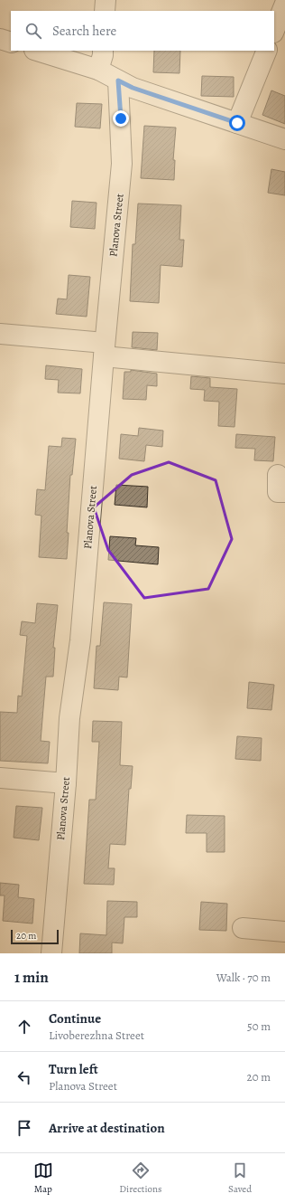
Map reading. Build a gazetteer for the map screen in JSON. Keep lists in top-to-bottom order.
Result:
{
  "streets": {
    "street": ["Planova Street"]
  },
  "scale_bar": "20 m",
  "page": {
    "search": "Search here",
    "scale": "20 m",
    "heading": ["1 min", "Walk · 70 m"],
    "list": [
      ["Continue", "Livoberezhna Street", "50 m"],
      ["Turn left", "Planova Street", "20 m"],
      "Arrive at destination"
    ],
    "nav": ["Map", "Directions", "Saved"]
  }
}
